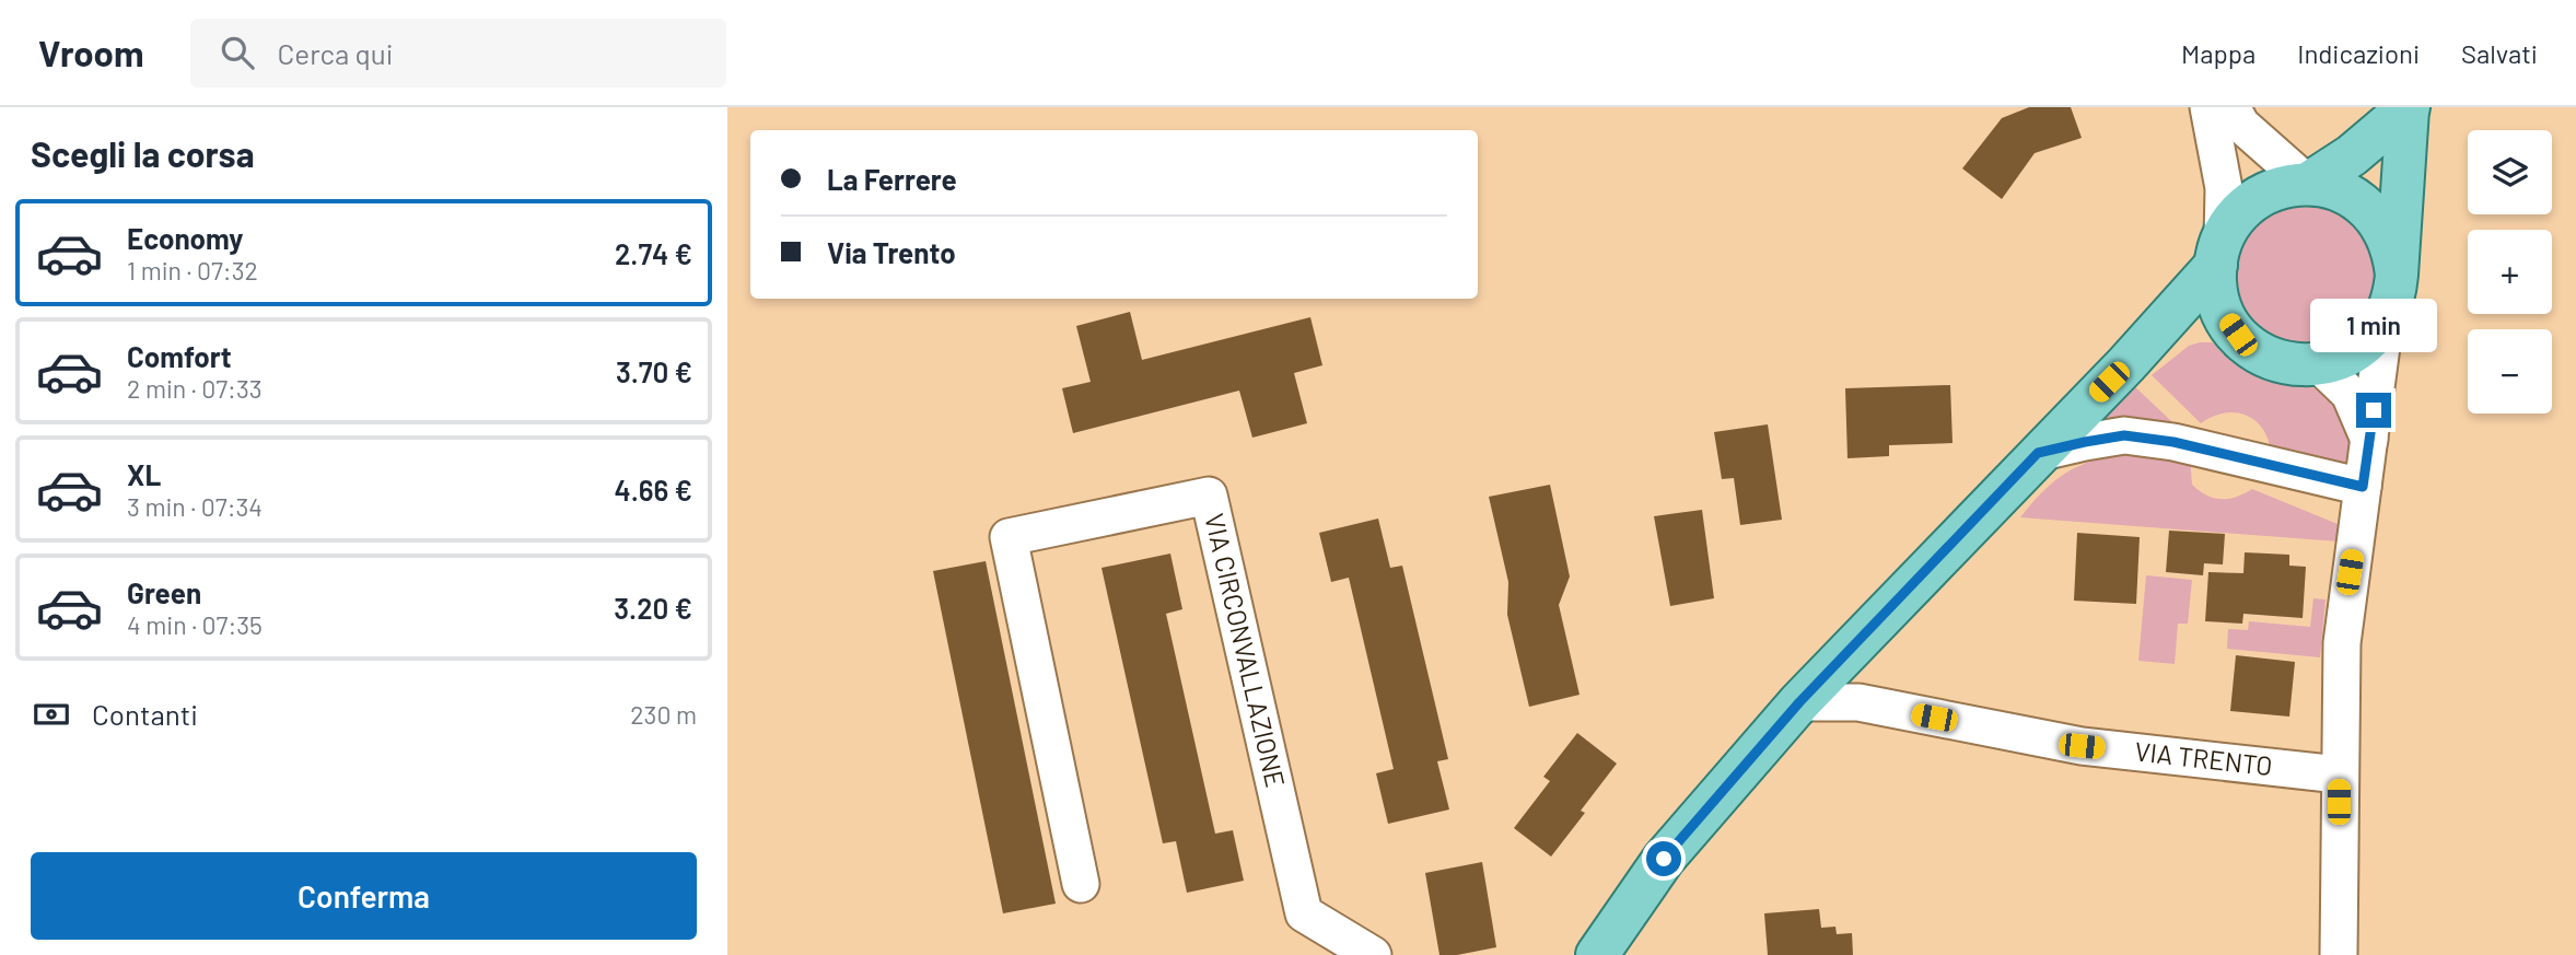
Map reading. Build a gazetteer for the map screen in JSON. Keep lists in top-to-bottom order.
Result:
{
  "streets": {
    "street": ["VIA CIRCONVALLAZIONE", "VIA TRENTO"]
  },
  "page": {
    "header": "Vroom",
    "search": "Cerca qui",
    "nav": ["Mappa", "Indicazioni", "Salvati"],
    "heading": "Scegli la corsa",
    "map_buttons": ["+", "−"],
    "banner": ["La Ferrere", "Via Trento"],
    "list": [
      {
        "name": "Economy",
        "note": "1 min · 07:32",
        "value": "2.74 €"
      },
      {
        "name": "Comfort",
        "note": "2 min · 07:33",
        "value": "3.70 €"
      },
      {
        "name": "XL",
        "note": "3 min · 07:34",
        "value": "4.66 €"
      },
      {
        "name": "Green",
        "note": "4 min · 07:35",
        "value": "3.20 €"
      }
    ],
    "bubble": "1 min",
    "pay": ["Contanti", "230 m"],
    "buttons": "Conferma"
  }
}
